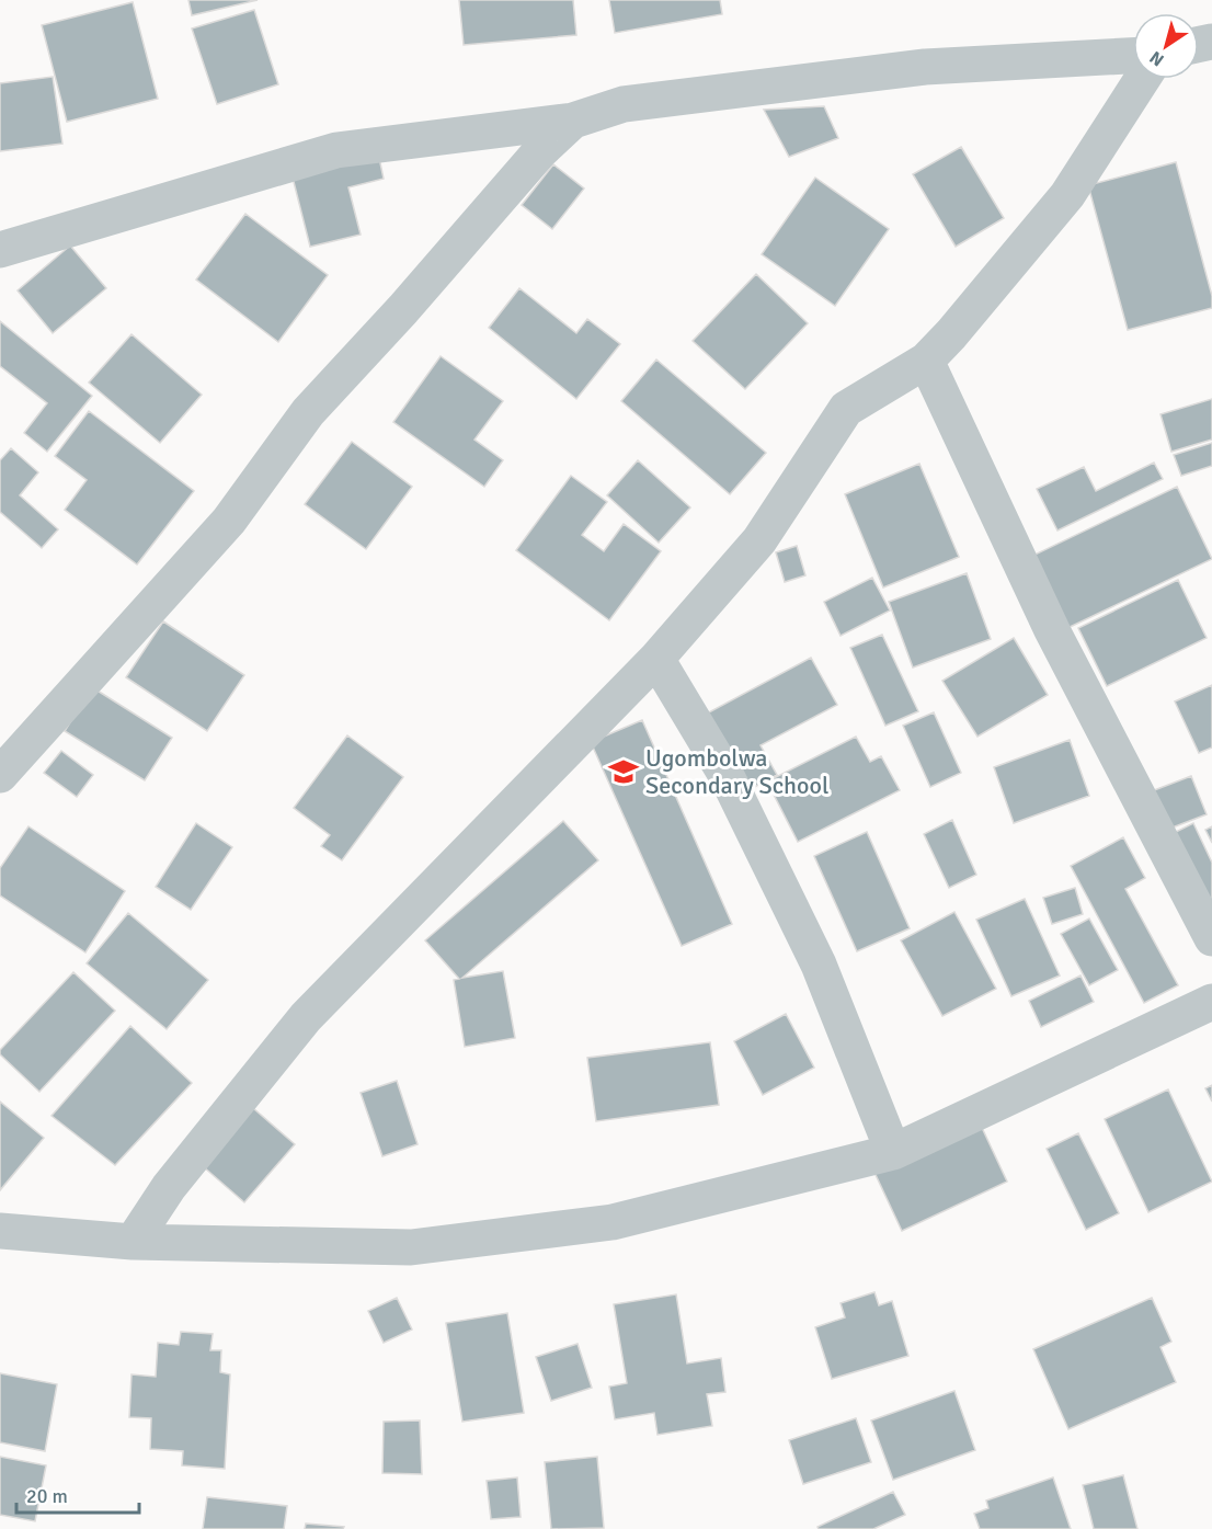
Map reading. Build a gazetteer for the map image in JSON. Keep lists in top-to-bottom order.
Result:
{
  "places": {
    "school or university": ["Ugombolwa Secondary School"]
  },
  "scale_bar": "20 m",
  "north": "bottom left"
}
